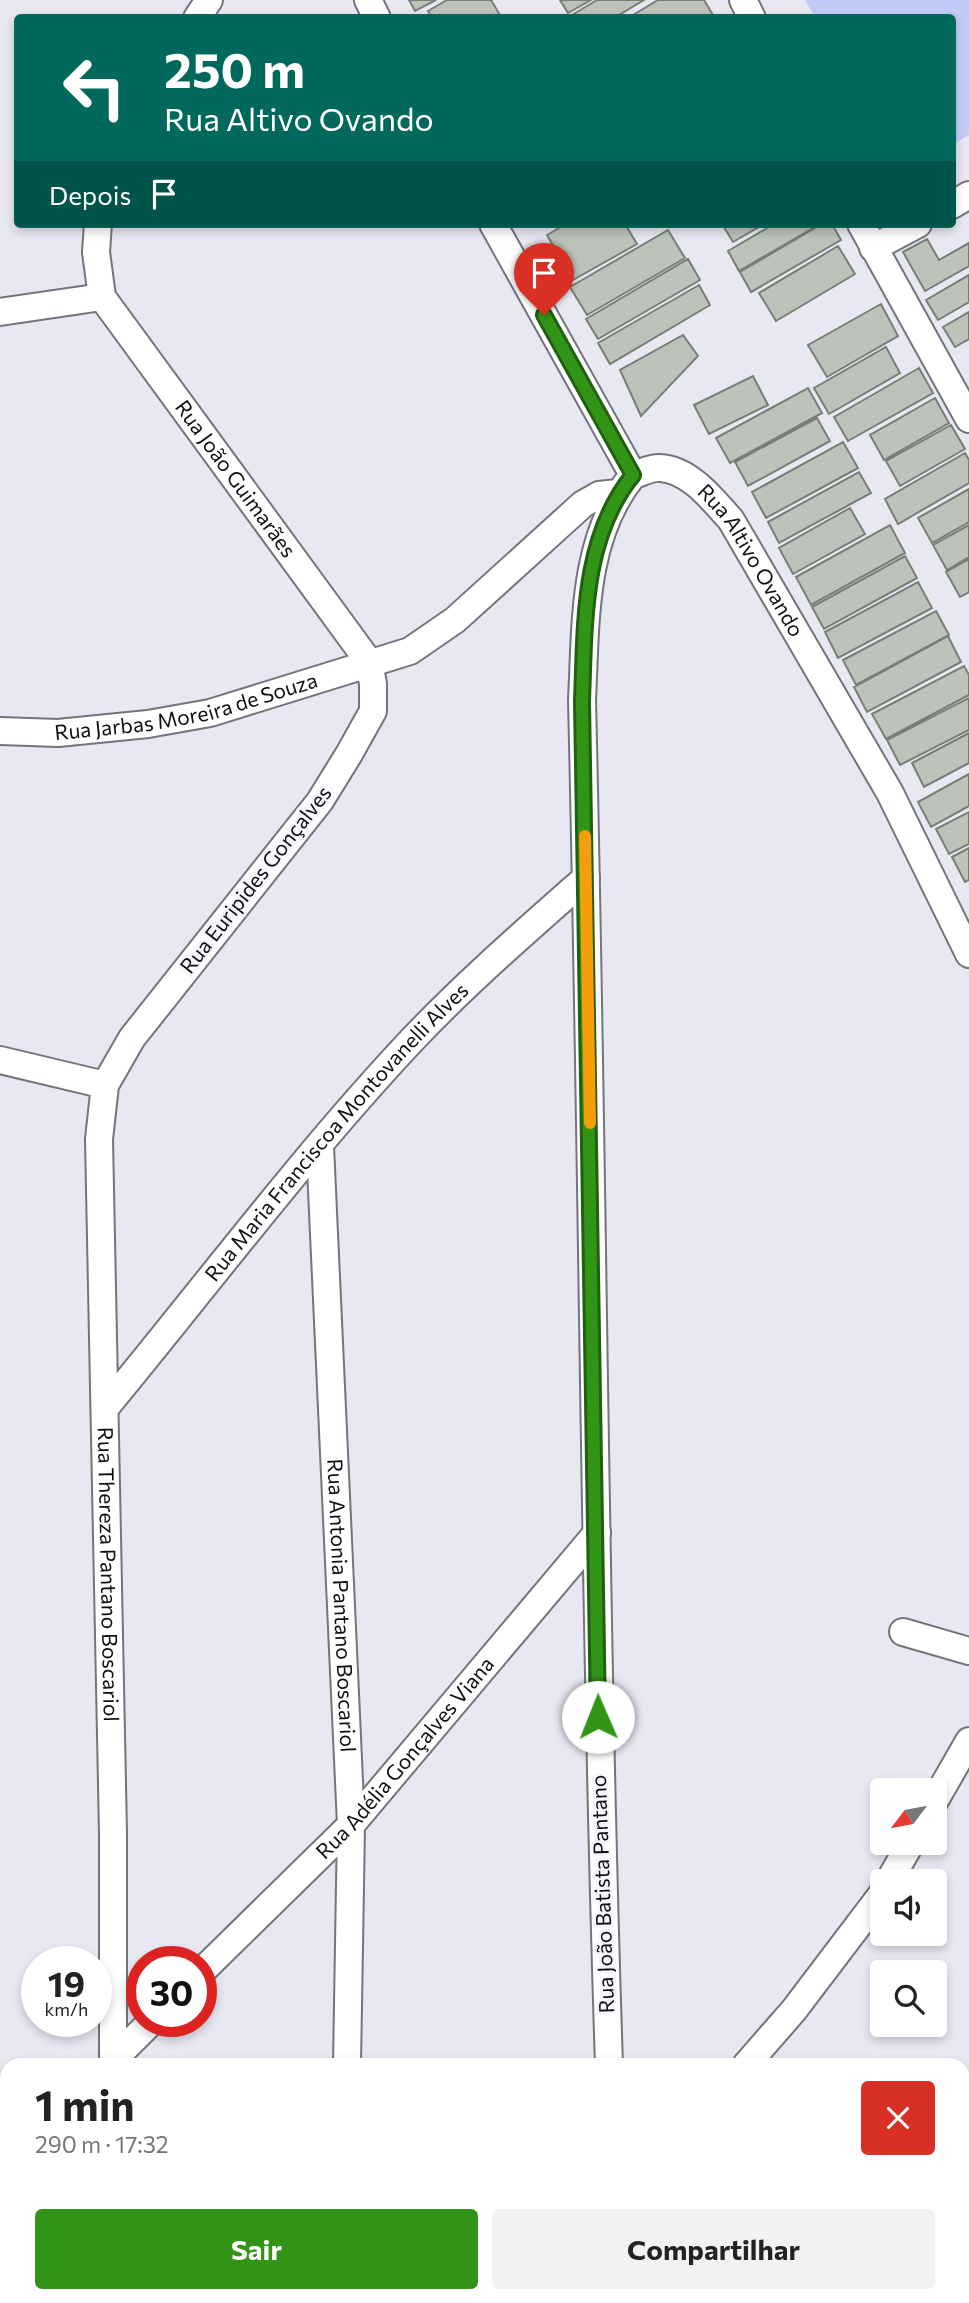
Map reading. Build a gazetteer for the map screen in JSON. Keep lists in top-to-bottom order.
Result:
{
  "streets": {
    "street": [
      "Rua João Guimarães",
      "Rua Altivo Ovando",
      "Rua Jarbas Moreira de Souza",
      "Rua Euripides Gonçalves",
      "Rua Maria Franciscoa Montovanelli Alves",
      "Rua Thereza Pantano Boscariol",
      "Rua Antonia Pantano Boscariol",
      "Rua Adélia Gonçalves Viana",
      "Rua João Batista Pantano"
    ]
  },
  "crossings": [
    ["Rua João Guimarães", "Rua Altivo Ovando"],
    ["Rua João Guimarães", "Rua Jarbas Moreira de Souza"],
    ["Rua João Guimarães", "Rua Euripides Gonçalves"],
    ["Rua Altivo Ovando", "Rua Jarbas Moreira de Souza"],
    ["Rua Altivo Ovando", "Rua Euripides Gonçalves"],
    ["Rua Altivo Ovando", "Rua João Batista Pantano"],
    ["Rua Jarbas Moreira de Souza", "Rua Euripides Gonçalves"],
    ["Rua Euripides Gonçalves", "Rua Thereza Pantano Boscariol"],
    ["Rua Maria Franciscoa Montovanelli Alves", "Rua Thereza Pantano Boscariol"],
    ["Rua Maria Franciscoa Montovanelli Alves", "Rua Antonia Pantano Boscariol"],
    ["Rua Maria Franciscoa Montovanelli Alves", "Rua João Batista Pantano"],
    ["Rua Antonia Pantano Boscariol", "Rua Adélia Gonçalves Viana"],
    ["Rua Adélia Gonçalves Viana", "Rua João Batista Pantano"]
  ],
  "north": "bottom left",
  "page": {
    "turn": ["250 m", "Rua Altivo Ovando"],
    "then": "Depois",
    "speed": "19 km/h",
    "limit": "30",
    "heading": ["1 min", "290 m · 17:32"],
    "buttons": ["Sair", "Compartilhar"]
  }
}
